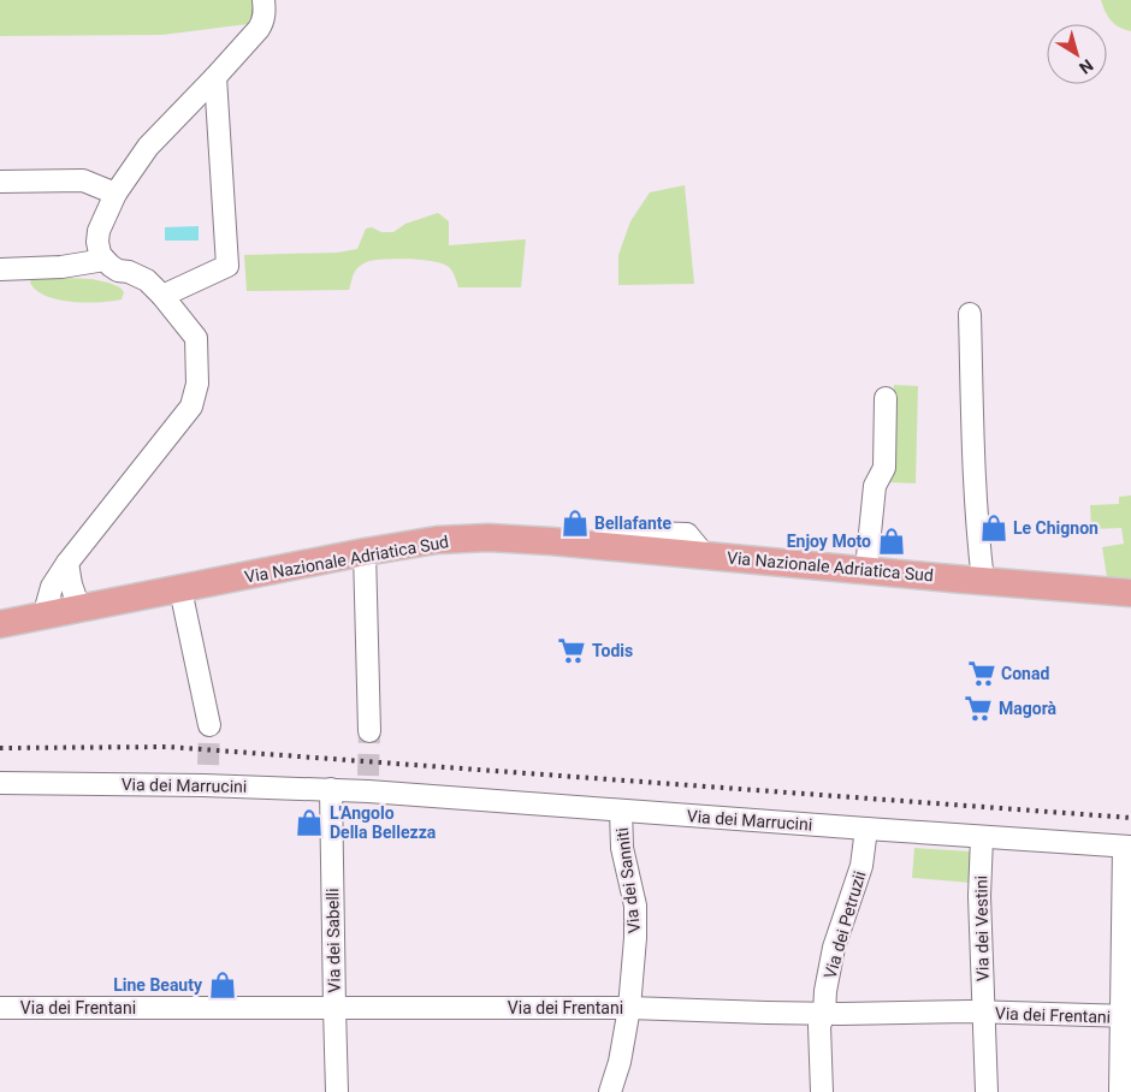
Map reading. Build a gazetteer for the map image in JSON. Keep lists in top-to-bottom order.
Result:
{
  "streets": {
    "main road": ["Via Nazionale Adriatica Sud"],
    "street": [
      "Via dei Marrucini",
      "Via dei Sanniti",
      "Via dei Petruzii",
      "Via dei Vestini",
      "Via dei Sabelli",
      "Via dei Frentani"
    ]
  },
  "crossings": [
    ["Via dei Marrucini", "Via dei Sanniti"],
    ["Via dei Marrucini", "Via dei Petruzii"],
    ["Via dei Marrucini", "Via dei Vestini"],
    ["Via dei Marrucini", "Via dei Sabelli"],
    ["Via dei Sanniti", "Via dei Frentani"],
    ["Via dei Petruzii", "Via dei Frentani"],
    ["Via dei Vestini", "Via dei Frentani"],
    ["Via dei Sabelli", "Via dei Frentani"]
  ],
  "places": {
    "shop": [
      "Bellafante",
      "Le Chignon",
      "Enjoy Moto",
      "L'Angolo Della Bellezza",
      "Line Beauty"
    ],
    "supermarket": ["Todis", "Conad", "Magorà"]
  },
  "north": "bottom right"
}
